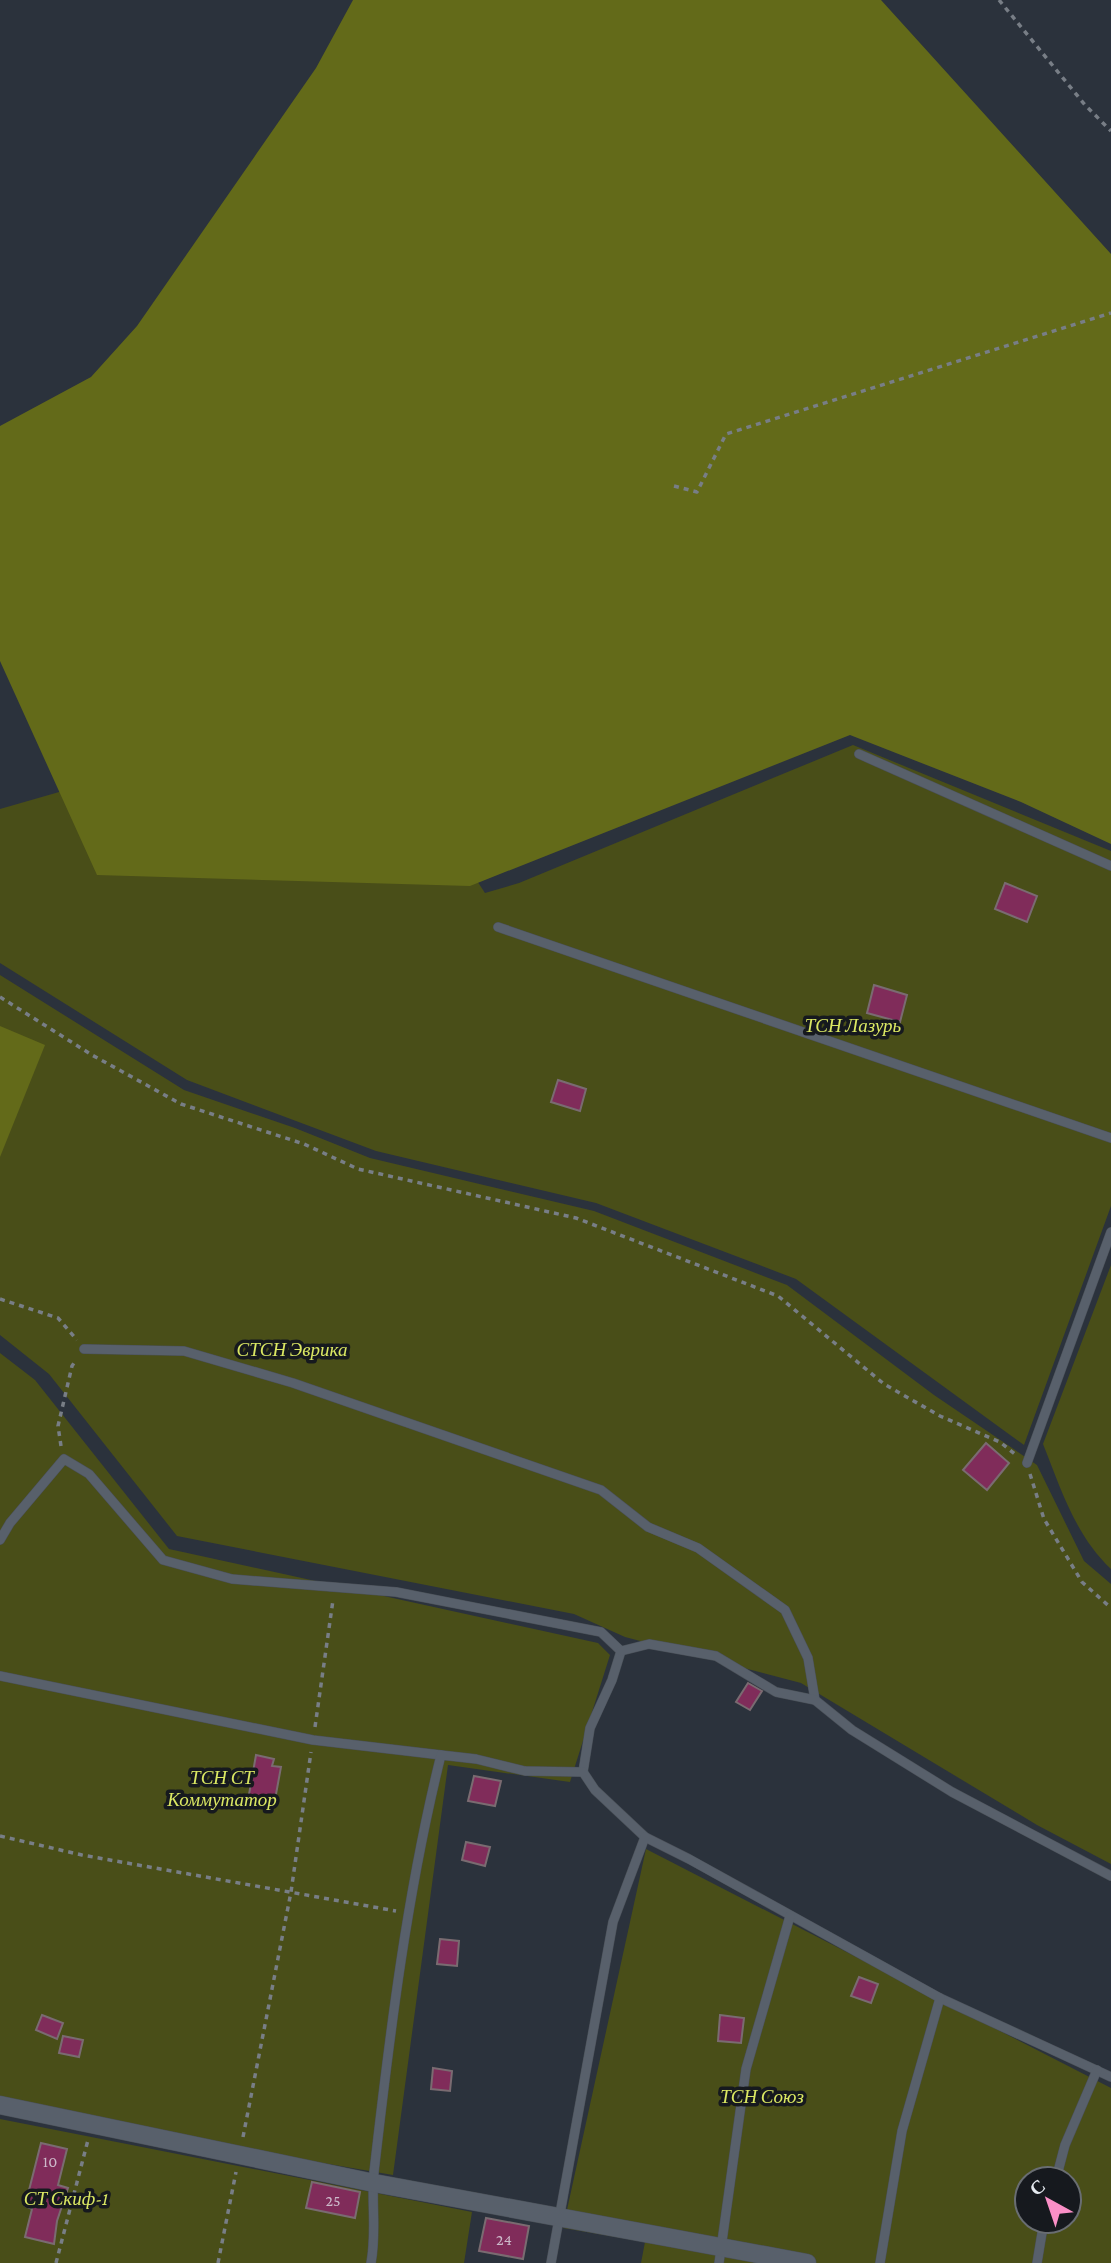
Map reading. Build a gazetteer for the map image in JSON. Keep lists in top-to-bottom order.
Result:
{
  "parks": [
    "ТСН Лазурь",
    "СТСН Эврика",
    "ТСН СТ Коммутатор",
    "ТСН Союз",
    "СТ Скиф-1"
  ],
  "house_numbers": ["10", "25", "24"],
  "north": "top left"
}
